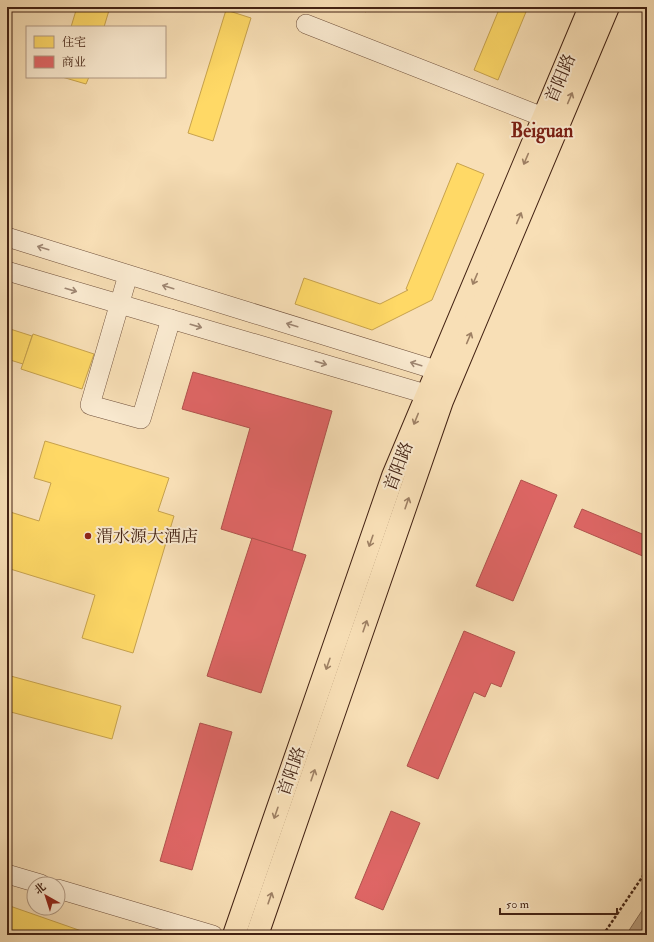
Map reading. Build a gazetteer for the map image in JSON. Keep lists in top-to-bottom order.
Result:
{
  "streets": {
    "main road": ["首阳路"]
  },
  "districts": ["Beiguan"],
  "places": ["渭水源大酒店"],
  "legend": ["住宅", "商业"],
  "scale_bar": "50 m",
  "north": "top left"
}
